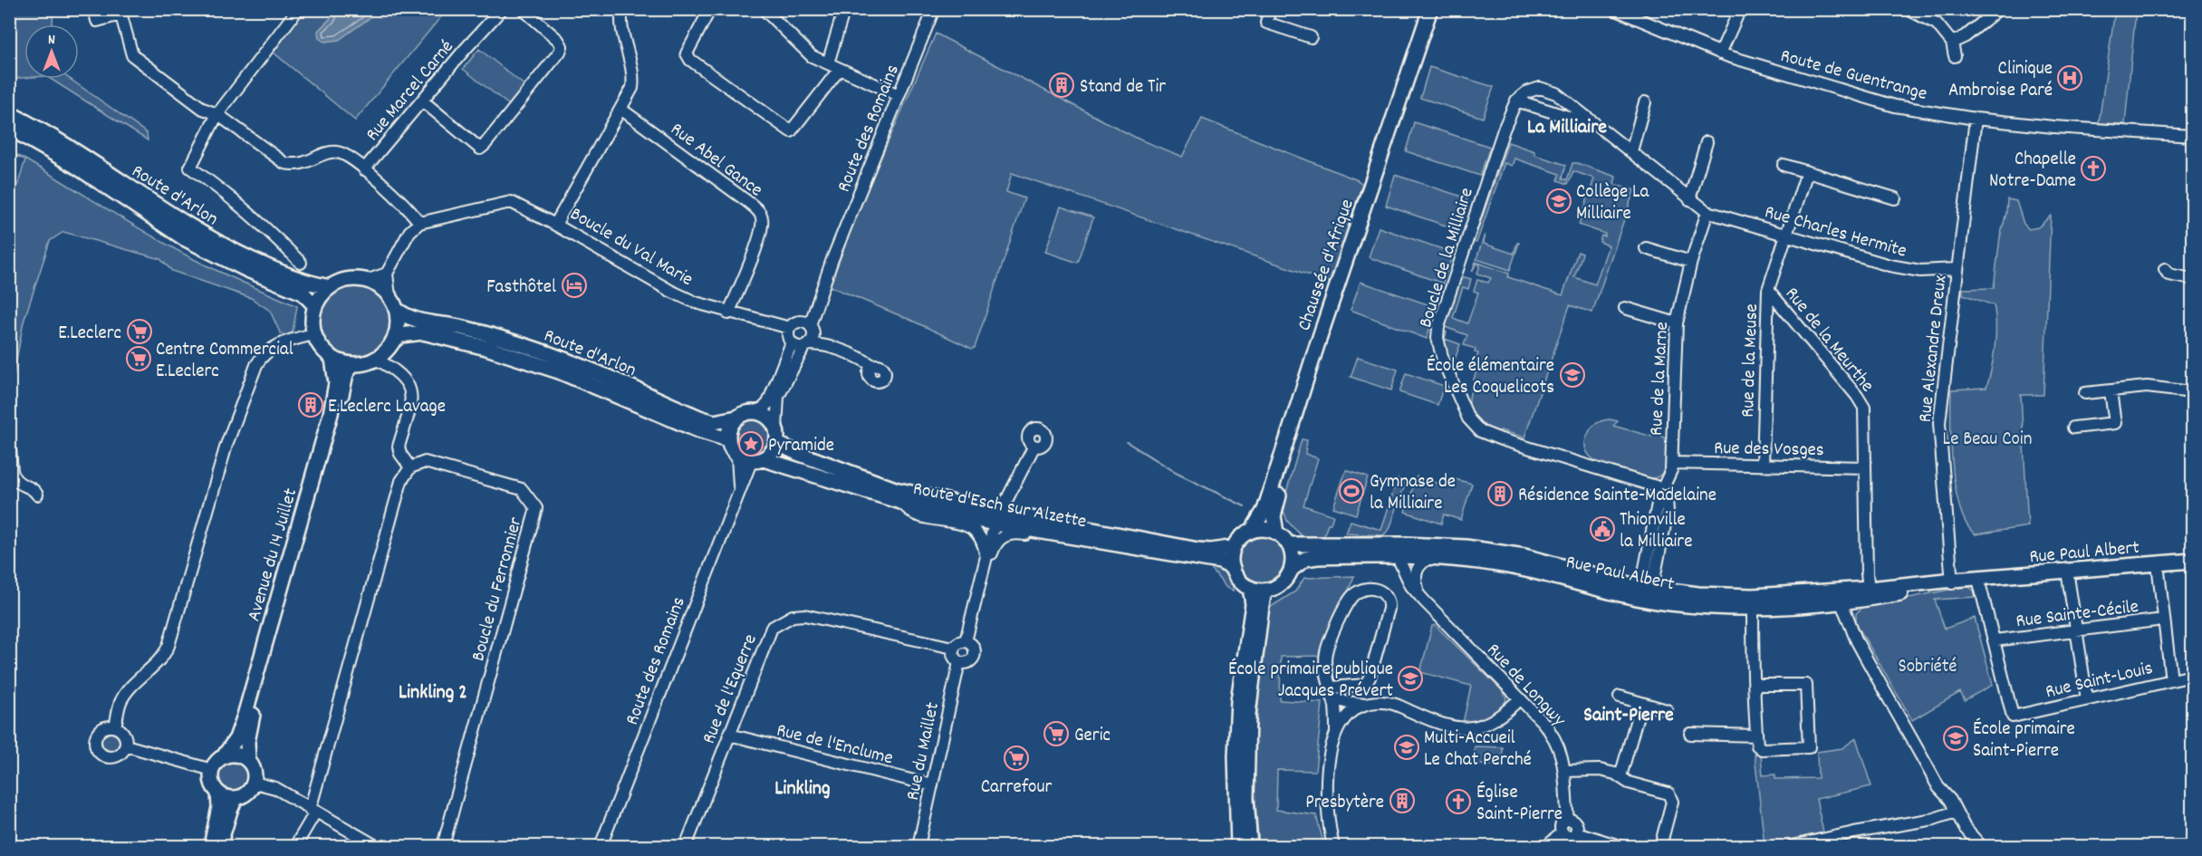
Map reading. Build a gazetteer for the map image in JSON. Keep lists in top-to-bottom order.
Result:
{
  "streets": {
    "main road": [
      "Route d'Arlon",
      "Chaussée d'Afrique",
      "Route d'Esch sur Alzette",
      "Rue Paul Albert",
      "Avenue du 14 Juillet"
    ],
    "street": [
      "Route de Guentrange",
      "Rue Marcel Carné",
      "Route des Romains",
      "Rue Abel Gance",
      "Rue Charles Hermite",
      "Boucle du Val Marie",
      "Boucle de la Milliaire",
      "Rue de la Meurthe",
      "Rue Alexandre Dreux",
      "Rue de la Meuse",
      "Rue de la Marne",
      "Rue des Vosges",
      "Boucle du Ferronnier",
      "Rue Sainte-Cécile",
      "Rue Saint-Louis",
      "Rue de Longwy",
      "Rue de l'Equerre",
      "Rue de l'Enclume",
      "Rue du Maillet"
    ]
  },
  "crossings": [
    ["Route de Guentrange", "Rue Alexandre Dreux"],
    ["Route des Romains", "Route d'Arlon"],
    ["Route des Romains", "Boucle du Val Marie"],
    ["Route des Romains", "Route d'Esch sur Alzette"],
    ["Rue Abel Gance", "Boucle du Val Marie"],
    ["Route d'Arlon", "Route d'Esch sur Alzette"],
    ["Route d'Arlon", "Avenue du 14 Juillet"],
    ["Rue Charles Hermite", "Rue de la Meurthe"],
    ["Rue Charles Hermite", "Rue Alexandre Dreux"],
    ["Rue Charles Hermite", "Rue de la Marne"],
    ["Boucle de la Milliaire", "Rue de la Marne"],
    ["Chaussée d'Afrique", "Route d'Esch sur Alzette"],
    ["Chaussée d'Afrique", "Rue Paul Albert"],
    ["Rue de la Meurthe", "Rue de la Meuse"],
    ["Rue de la Meurthe", "Rue des Vosges"],
    ["Rue de la Meurthe", "Rue Paul Albert"],
    ["Rue Alexandre Dreux", "Rue Paul Albert"],
    ["Rue de la Meuse", "Rue des Vosges"],
    ["Rue de la Marne", "Rue des Vosges"],
    ["Route d'Esch sur Alzette", "Rue Paul Albert"],
    ["Rue Paul Albert", "Rue de Longwy"],
    ["Rue Sainte-Cécile", "Rue Saint-Louis"],
    ["Rue de l'Equerre", "Rue de l'Enclume"],
    ["Rue de l'Equerre", "Rue du Maillet"],
    ["Rue de l'Enclume", "Rue du Maillet"]
  ],
  "districts": [
    "La Milliaire",
    "Linkling 2",
    "Saint-Pierre",
    "Linkling"
  ],
  "parks": ["Le Beau Coin", "Sobriété"],
  "places": {
    "hospital": ["Clinique Ambroise Paré"],
    "building": [
      "Stand de Tir",
      "E.Leclerc Lavage",
      "Résidence Sainte-Madelaine",
      "Presbytère"
    ],
    "church": ["Chapelle Notre-Dame", "Église Saint-Pierre"],
    "school or university": [
      "Collège La Milliaire",
      "École élémentaire Les Coquelicots",
      "École primaire publique Jacques Prévert",
      "École primaire Saint-Pierre",
      "Multi-Accueil Le Chat Perché"
    ],
    "hotel": ["Fasthôtel"],
    "supermarket": [
      "E.Leclerc",
      "Centre Commercial E.Leclerc",
      "Geric",
      "Carrefour"
    ],
    "place": ["Pyramide"],
    "sports": ["Gymnase de la Milliaire"],
    "public building": ["Thionville la Milliaire"]
  },
  "north": "top"
}
